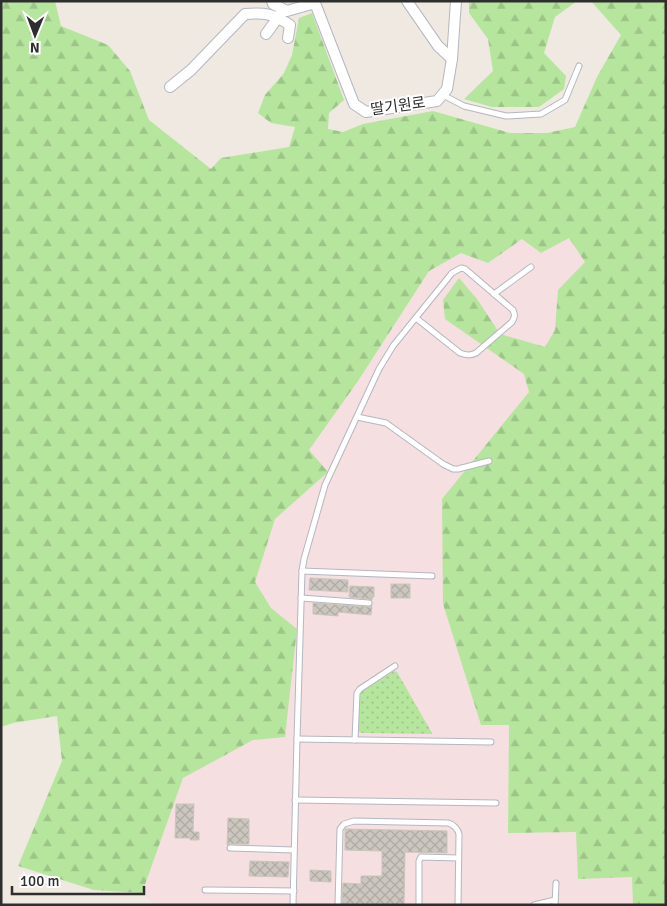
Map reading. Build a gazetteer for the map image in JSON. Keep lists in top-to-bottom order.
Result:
{
  "streets": {
    "street": ["딸기원로"]
  },
  "scale_bar": "100 m",
  "north": "bottom"
}
